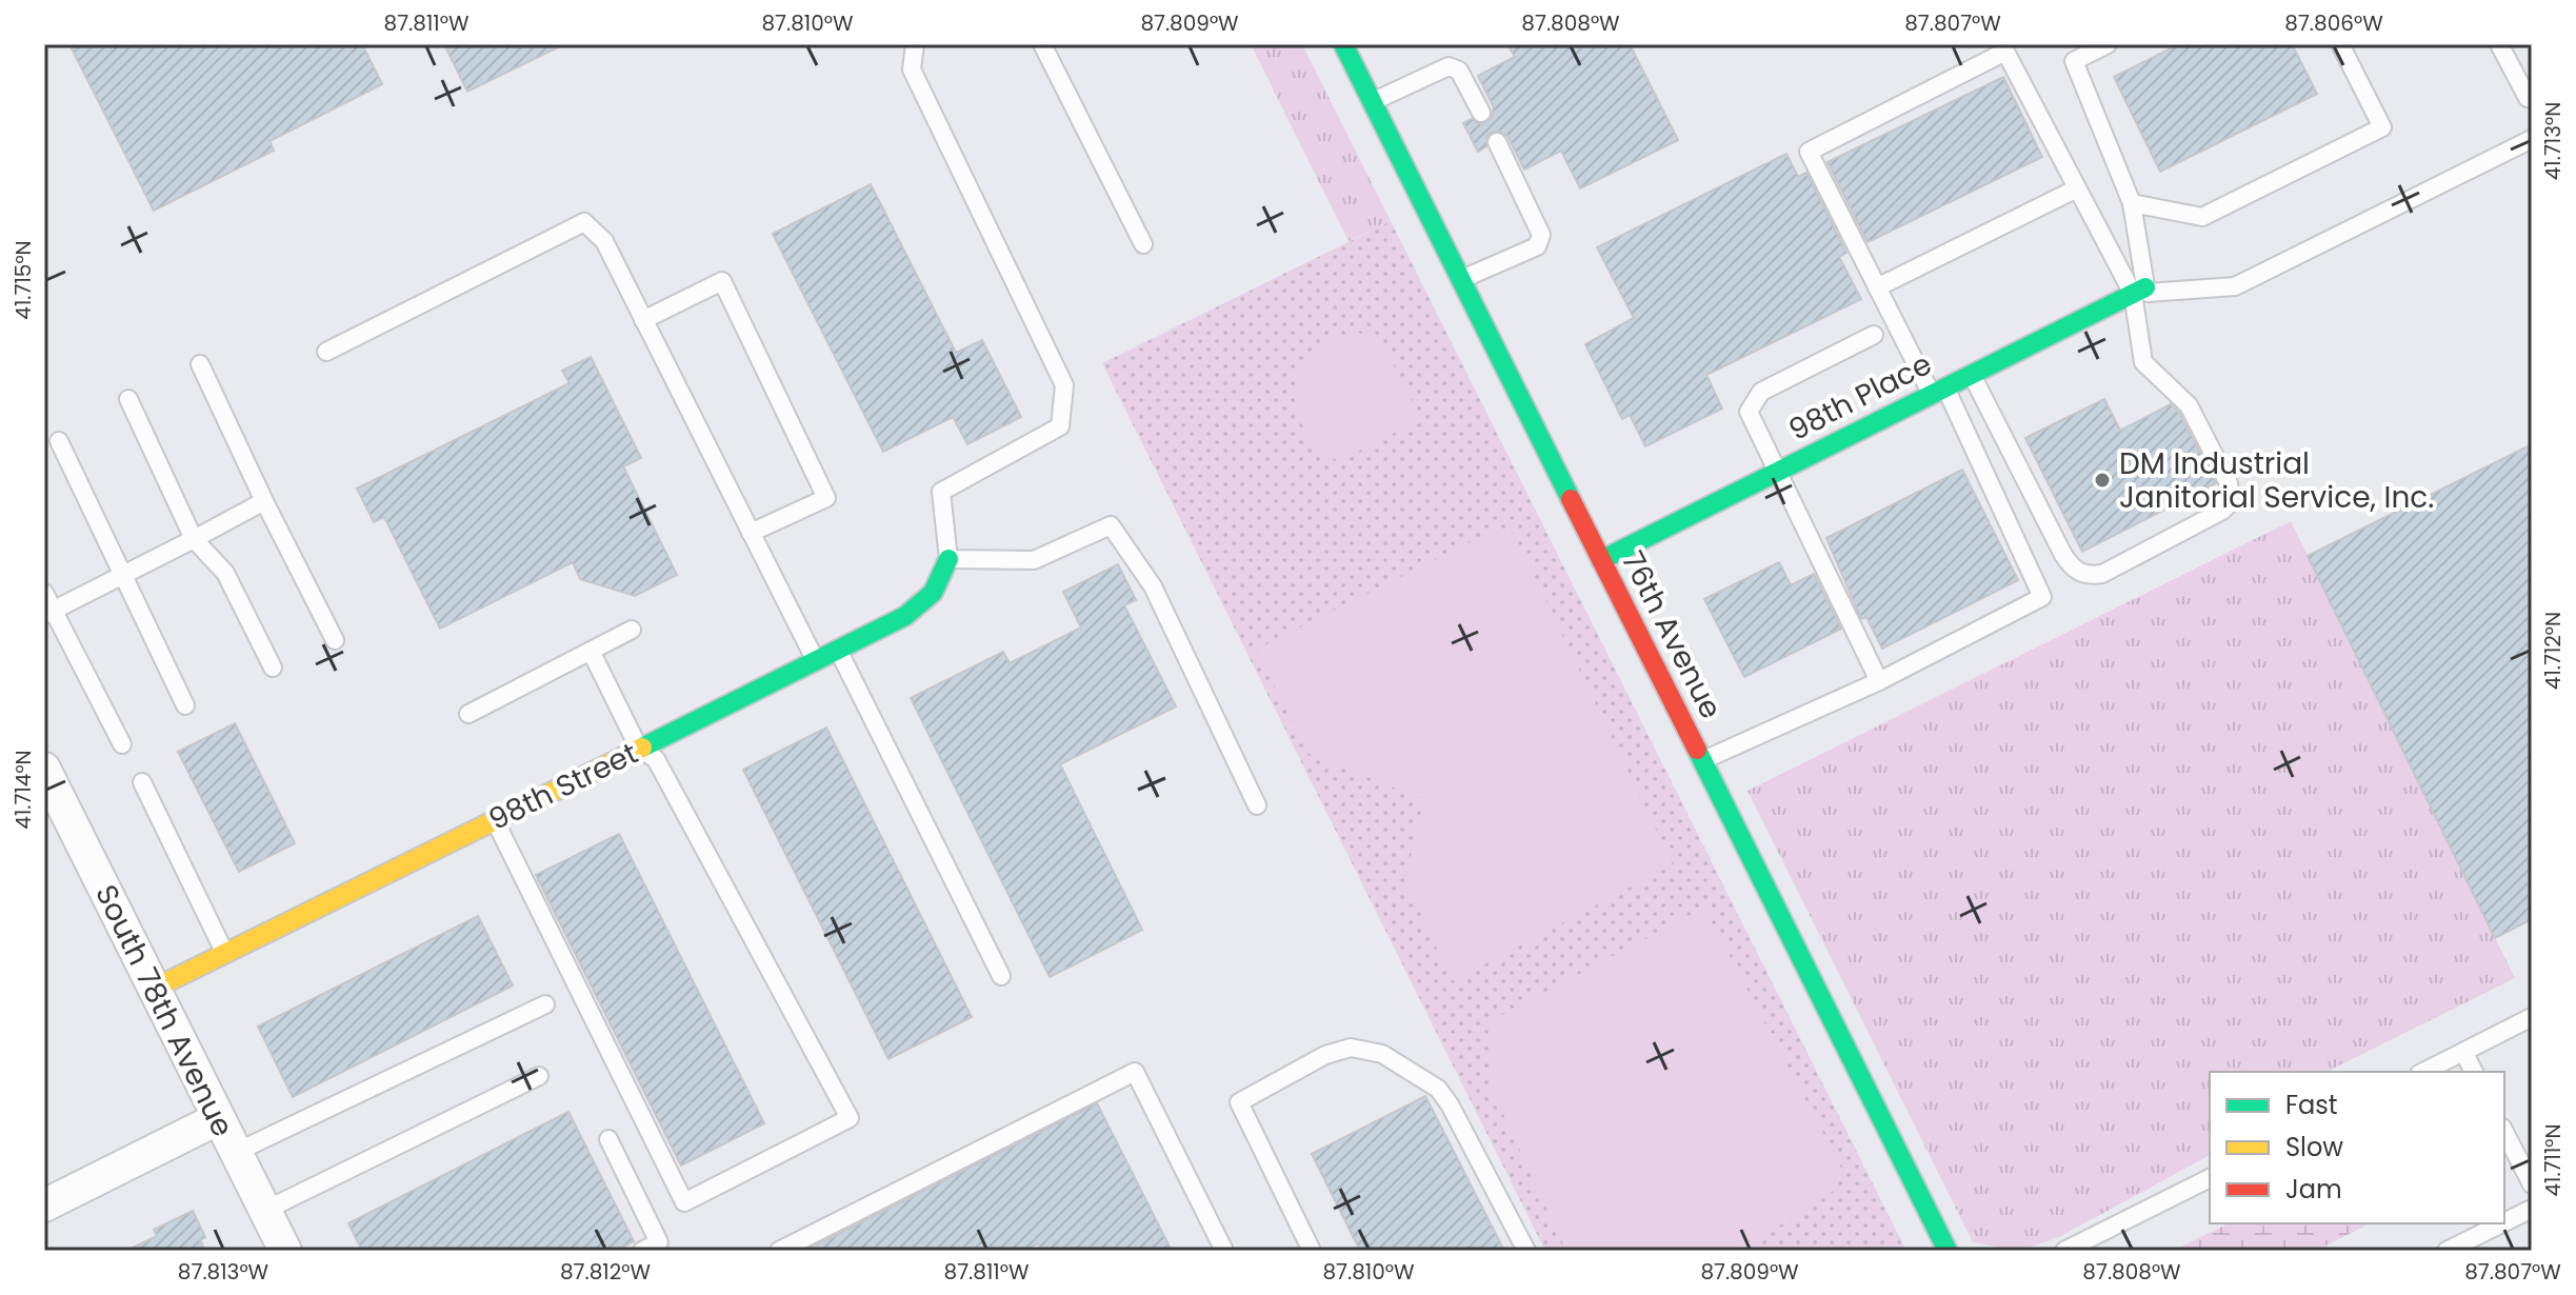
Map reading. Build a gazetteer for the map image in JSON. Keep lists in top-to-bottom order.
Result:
{
  "streets": {
    "street": [
      "98th Place",
      "76th Avenue",
      "98th Street",
      "South 78th Avenue"
    ]
  },
  "crossings": [
    ["98th Place", "76th Avenue"],
    ["98th Street", "South 78th Avenue"]
  ],
  "places": ["DM Industrial Janitorial Service, Inc."],
  "legend": ["Fast", "Slow", "Jam"],
  "coordinates": [
    "87.811°W",
    "87.810°W",
    "87.809°W",
    "87.808°W",
    "87.807°W",
    "87.806°W",
    "41.713°N",
    "41.715°N",
    "41.712°N",
    "41.714°N",
    "41.711°N",
    "87.813°W",
    "87.812°W"
  ]
}
